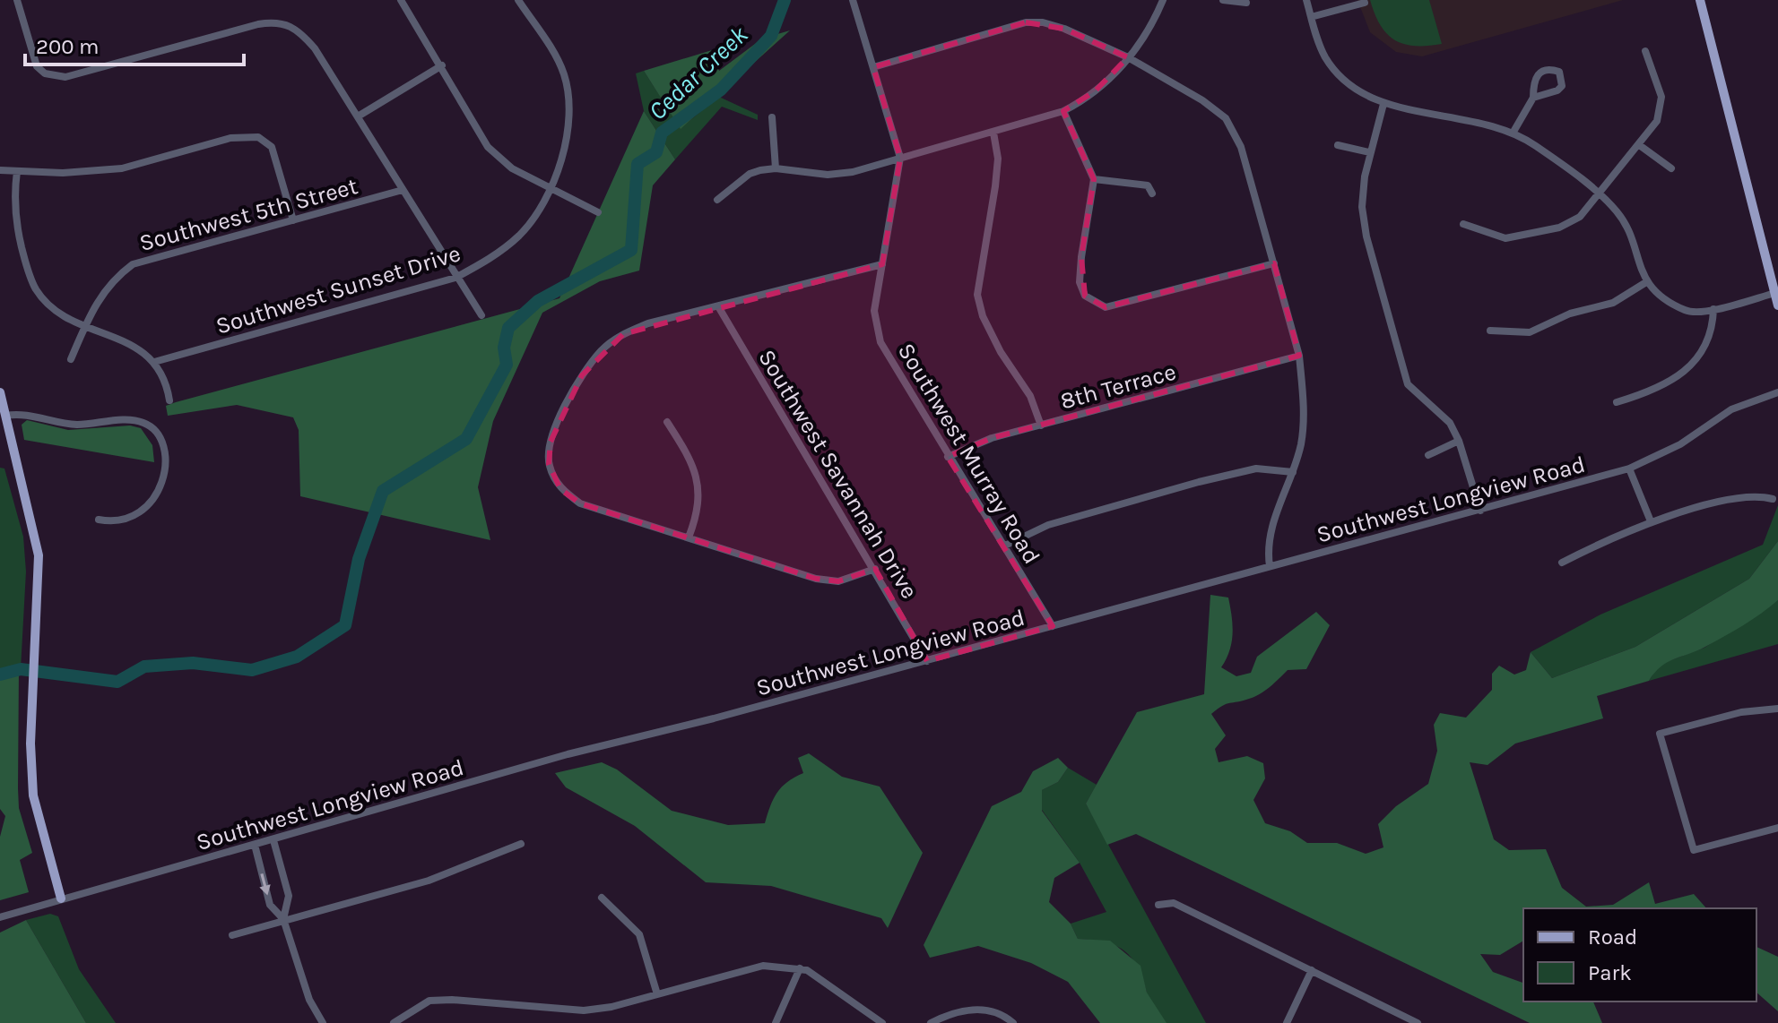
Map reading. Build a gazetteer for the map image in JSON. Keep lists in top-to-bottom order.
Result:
{
  "streets": {
    "street": [
      "Southwest 5th Street",
      "Southwest Sunset Drive",
      "8th Terrace",
      "Southwest Murray Road",
      "Southwest Savannah Drive",
      "Southwest Longview Road"
    ]
  },
  "crossings": [
    ["8th Terrace", "Southwest Murray Road"],
    ["Southwest Murray Road", "Southwest Longview Road"],
    ["Southwest Savannah Drive", "Southwest Longview Road"]
  ],
  "water": ["Cedar Creek"],
  "legend": ["Road", "Park"],
  "scale_bar": "200 m"
}
